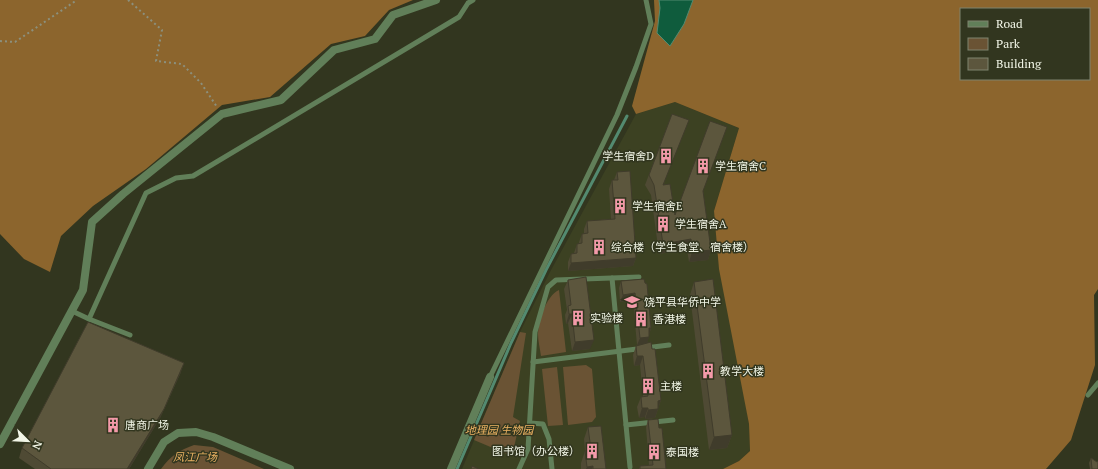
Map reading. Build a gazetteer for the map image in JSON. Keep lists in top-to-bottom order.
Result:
{
  "parks": ["地理园 生物园", "凤江广场"],
  "places": {
    "building": [
      "学生宿舍D",
      "学生宿舍C",
      "学生宿舍E",
      "学生宿舍A",
      "综合楼（学生食堂、宿舍楼）",
      "实验楼",
      "香港楼",
      "教学大楼",
      "主楼",
      "唐商广场",
      "图书馆（办公楼）",
      "泰国楼"
    ],
    "school or university": ["饶平县华侨中学"]
  },
  "legend": ["Road", "Park", "Building"],
  "north": "bottom right"
}
